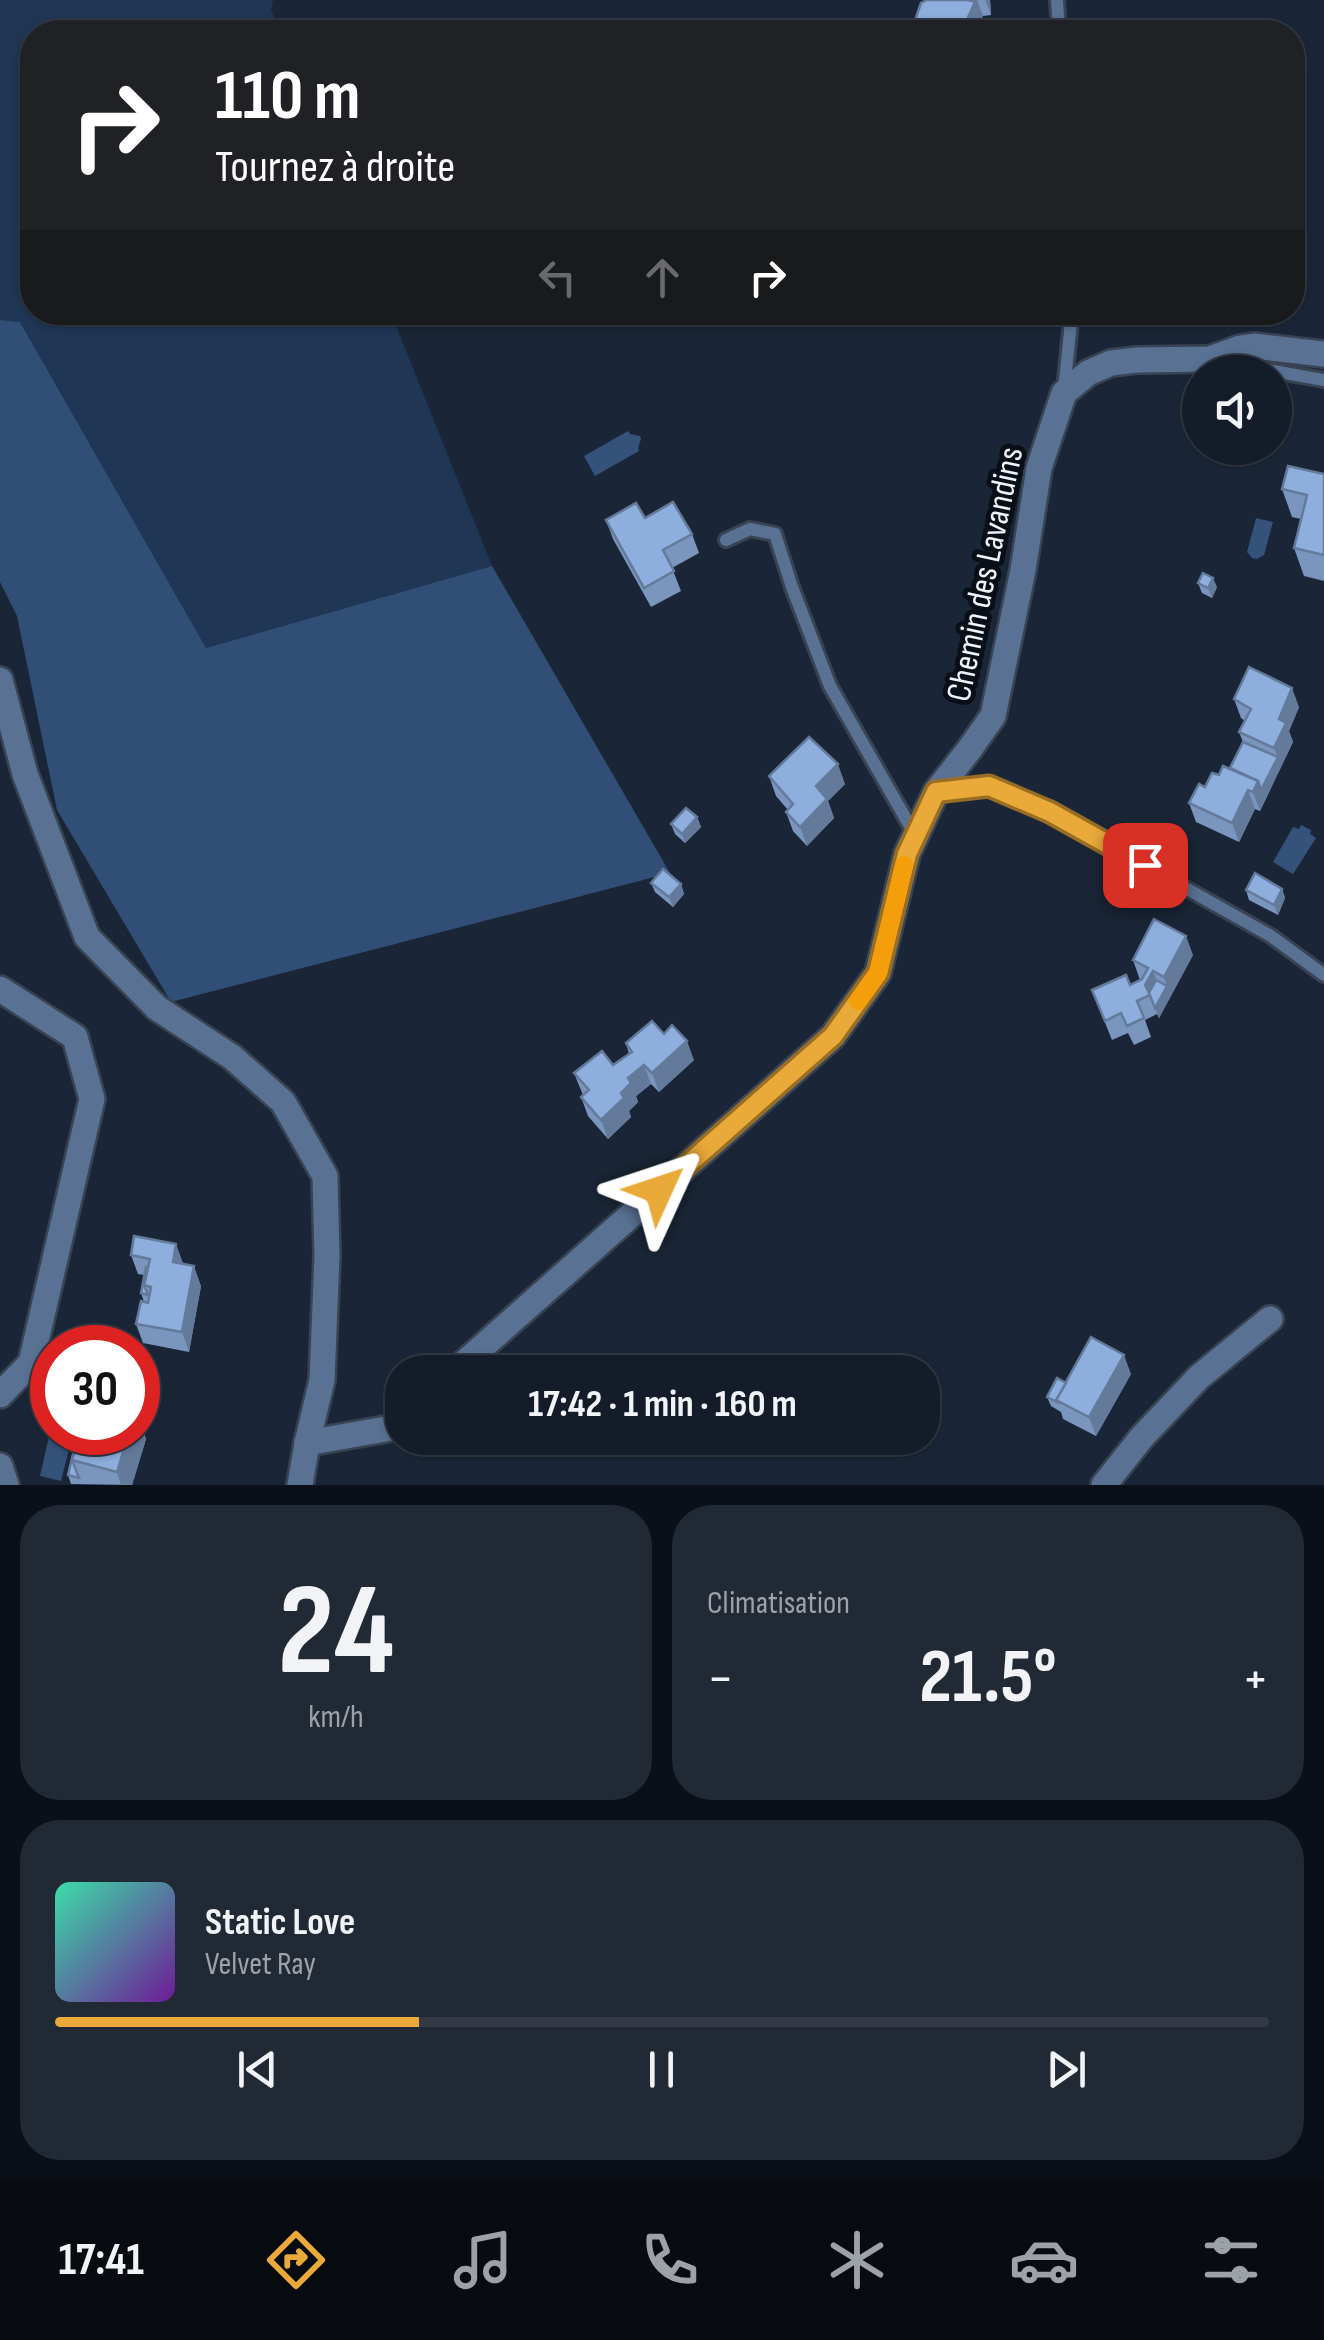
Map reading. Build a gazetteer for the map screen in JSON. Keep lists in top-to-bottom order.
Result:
{
  "streets": {
    "street": ["Chemin des Lavandins"]
  },
  "page": {
    "turn": ["110 m", "Tournez à droite"],
    "limit": "30",
    "trip": "17:42 · 1 min · 160 m",
    "tile": [
      ["24", "km/h"],
      "Climatisation"
    ],
    "heat": ["−", "21.5°", "+"],
    "song": ["Static Love", "Velvet Ray"],
    "tabs": "17:41"
  }
}
